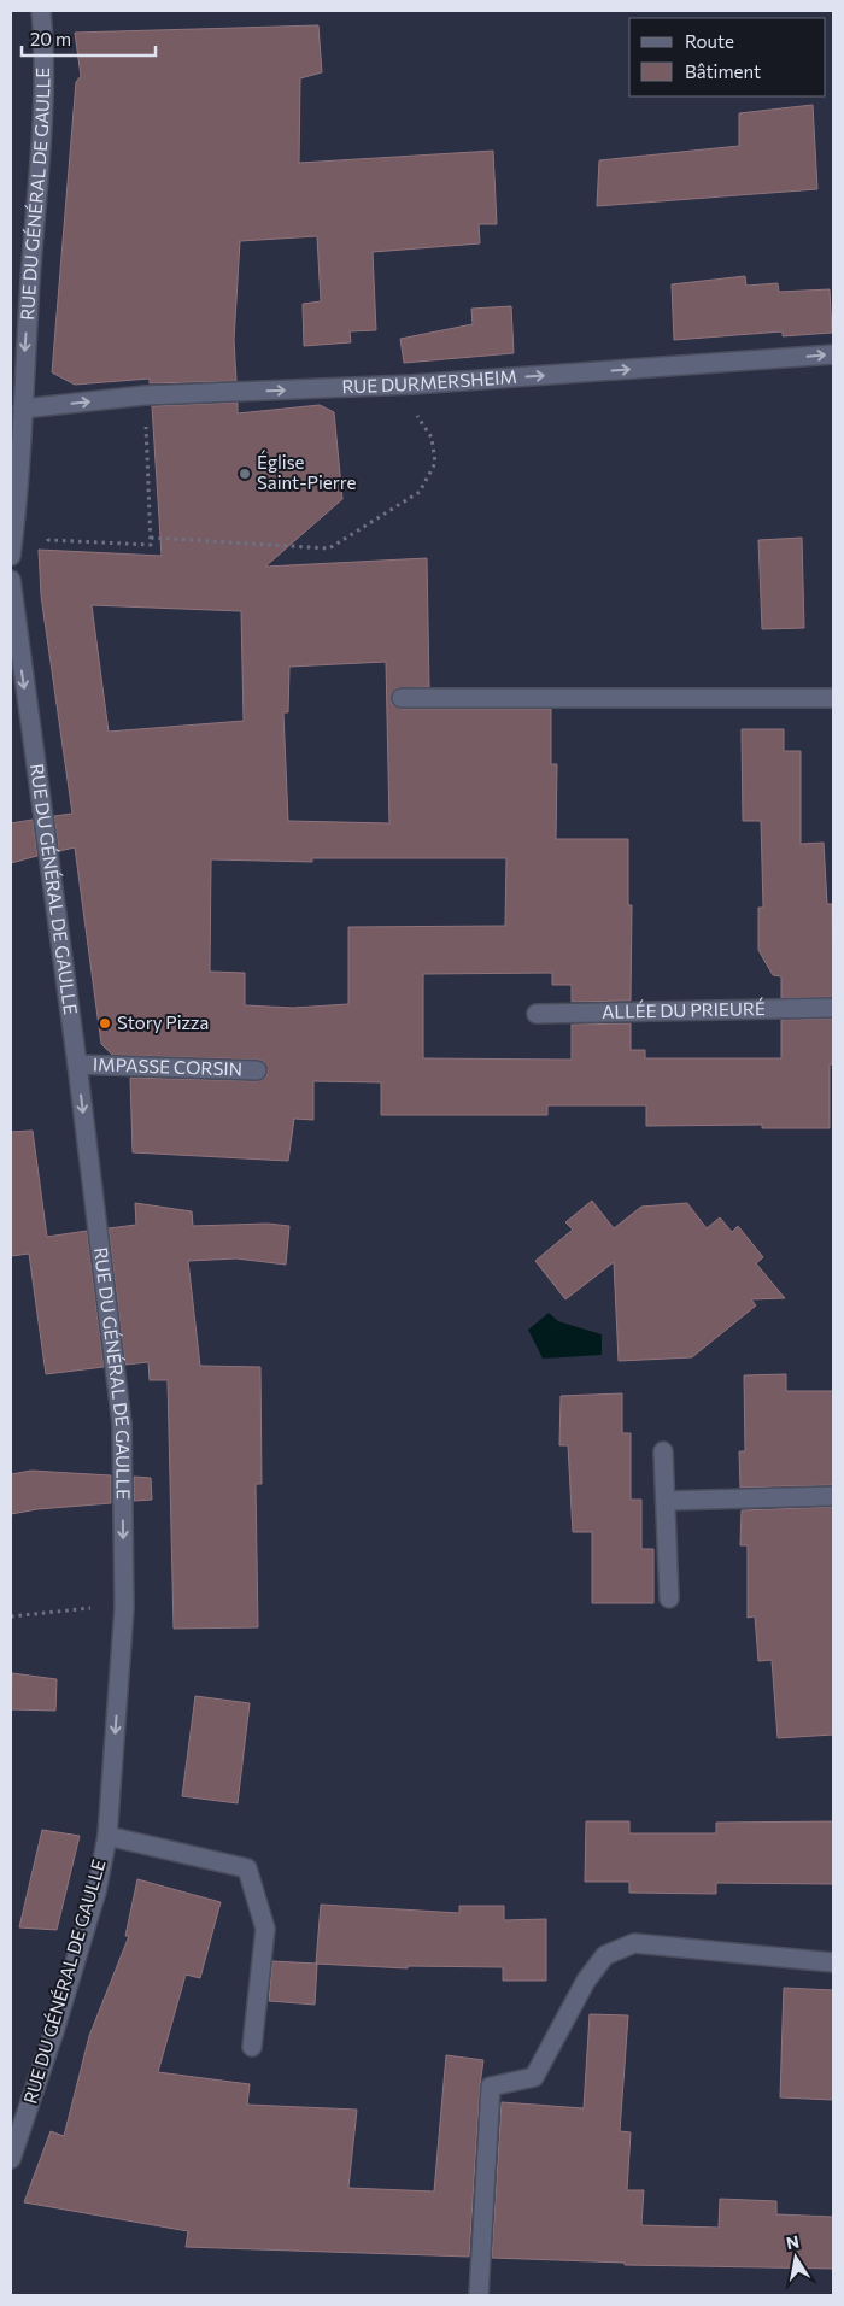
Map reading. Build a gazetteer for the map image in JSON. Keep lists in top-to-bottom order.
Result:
{
  "streets": {
    "street": [
      "RUE DU GÉNÉRAL DE GAULLE",
      "RUE DURMERSHEIM",
      "ALLÉE DU PRIEURÉ",
      "IMPASSE CORSIN"
    ]
  },
  "crossings": [
    ["RUE DU GÉNÉRAL DE GAULLE", "RUE DURMERSHEIM"],
    ["RUE DU GÉNÉRAL DE GAULLE", "IMPASSE CORSIN"]
  ],
  "one_way": ["RUE DU GÉNÉRAL DE GAULLE", "RUE DURMERSHEIM"],
  "places": ["Église Saint-Pierre", "Story Pizza"],
  "legend": ["Route", "Bâtiment"],
  "scale_bar": "20 m",
  "north": "top"
}
